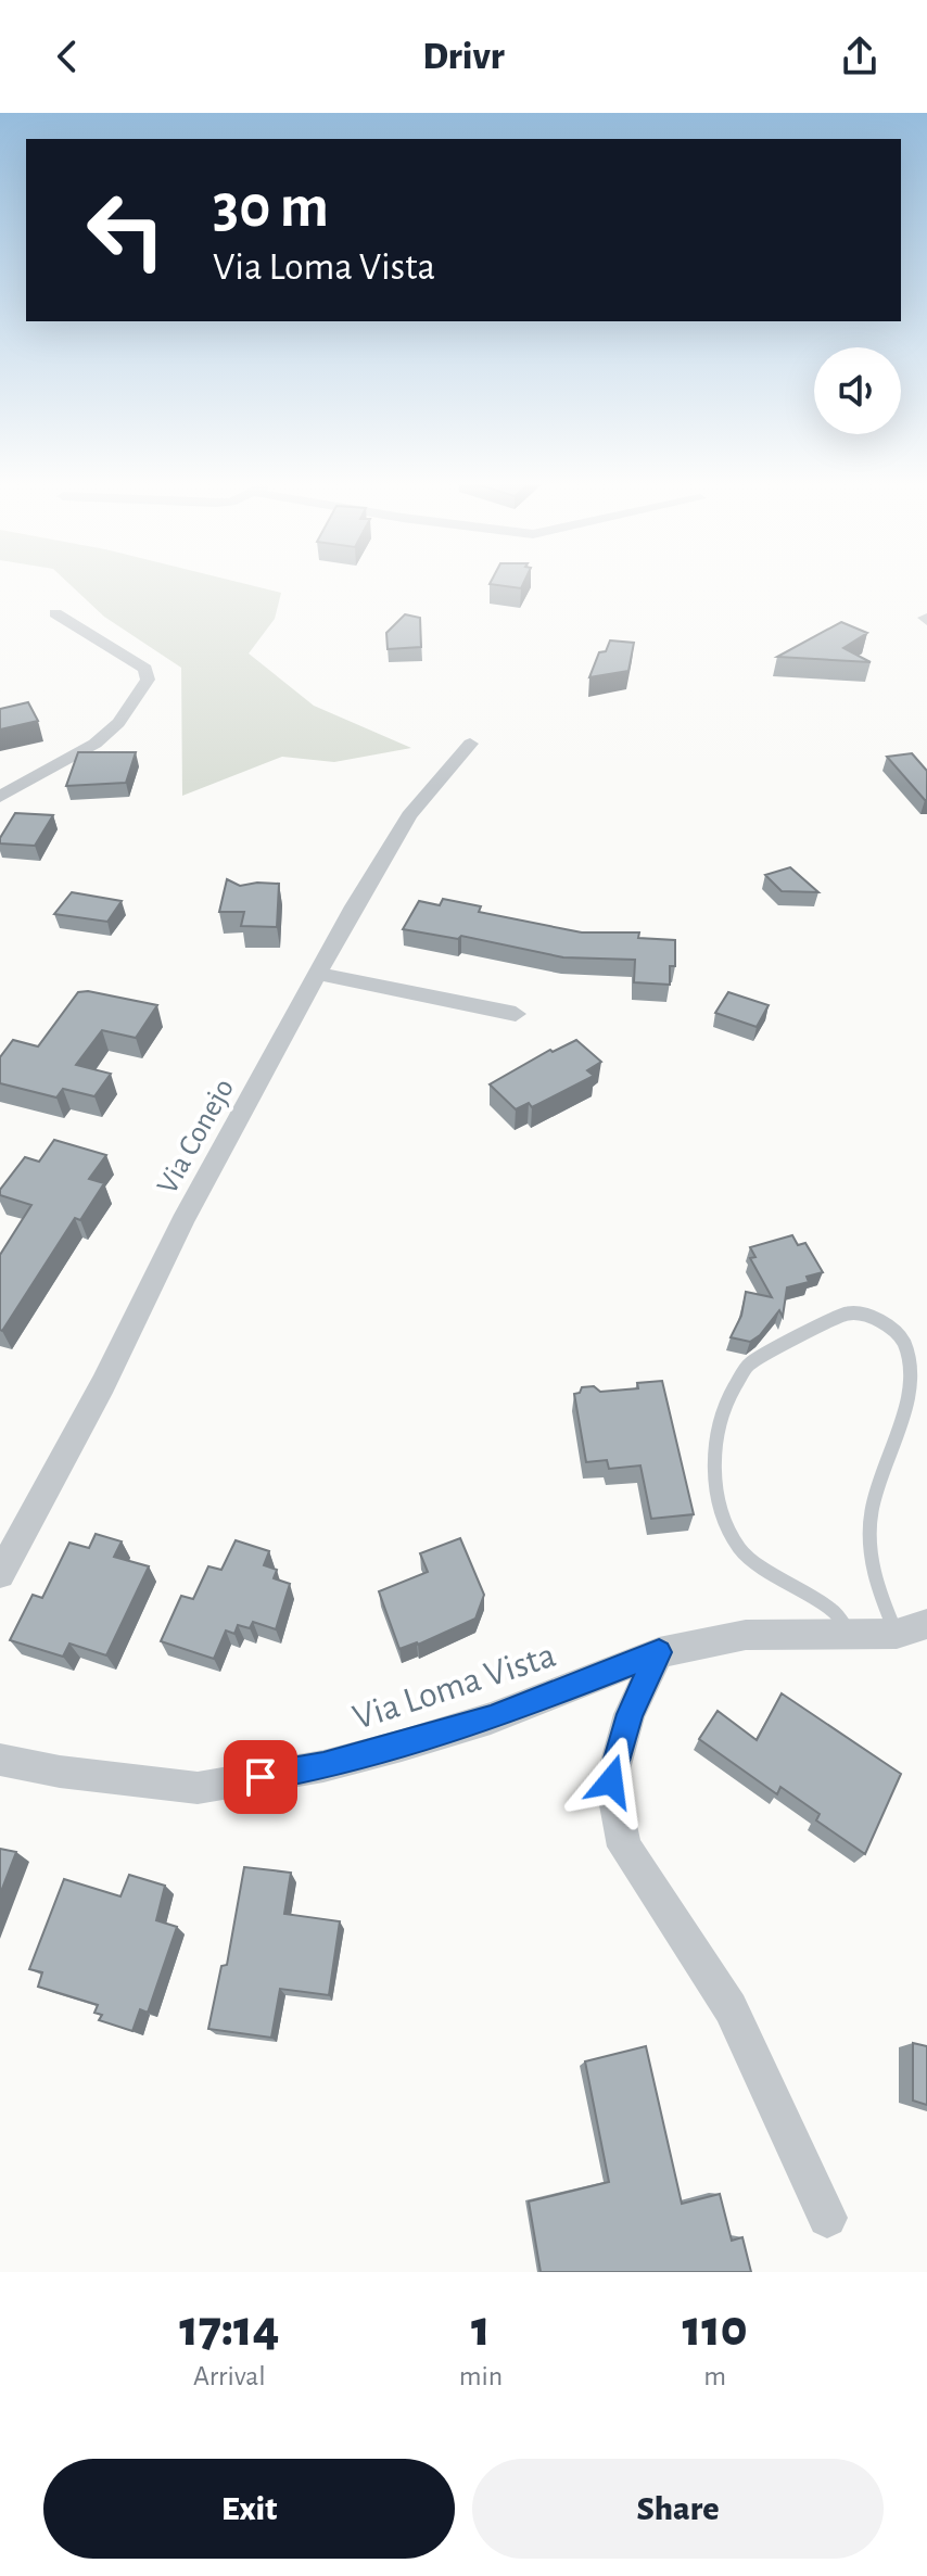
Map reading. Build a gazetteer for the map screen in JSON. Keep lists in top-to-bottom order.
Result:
{
  "streets": {
    "street": ["Via Conejo", "Via Loma Vista"]
  },
  "page": {
    "header": "Drivr",
    "turn": ["30 m", "Via Loma Vista"],
    "eta": [
      "17:14",
      "Arrival",
      "1",
      "min",
      "110",
      "m"
    ],
    "buttons": ["Exit", "Share"]
  }
}
